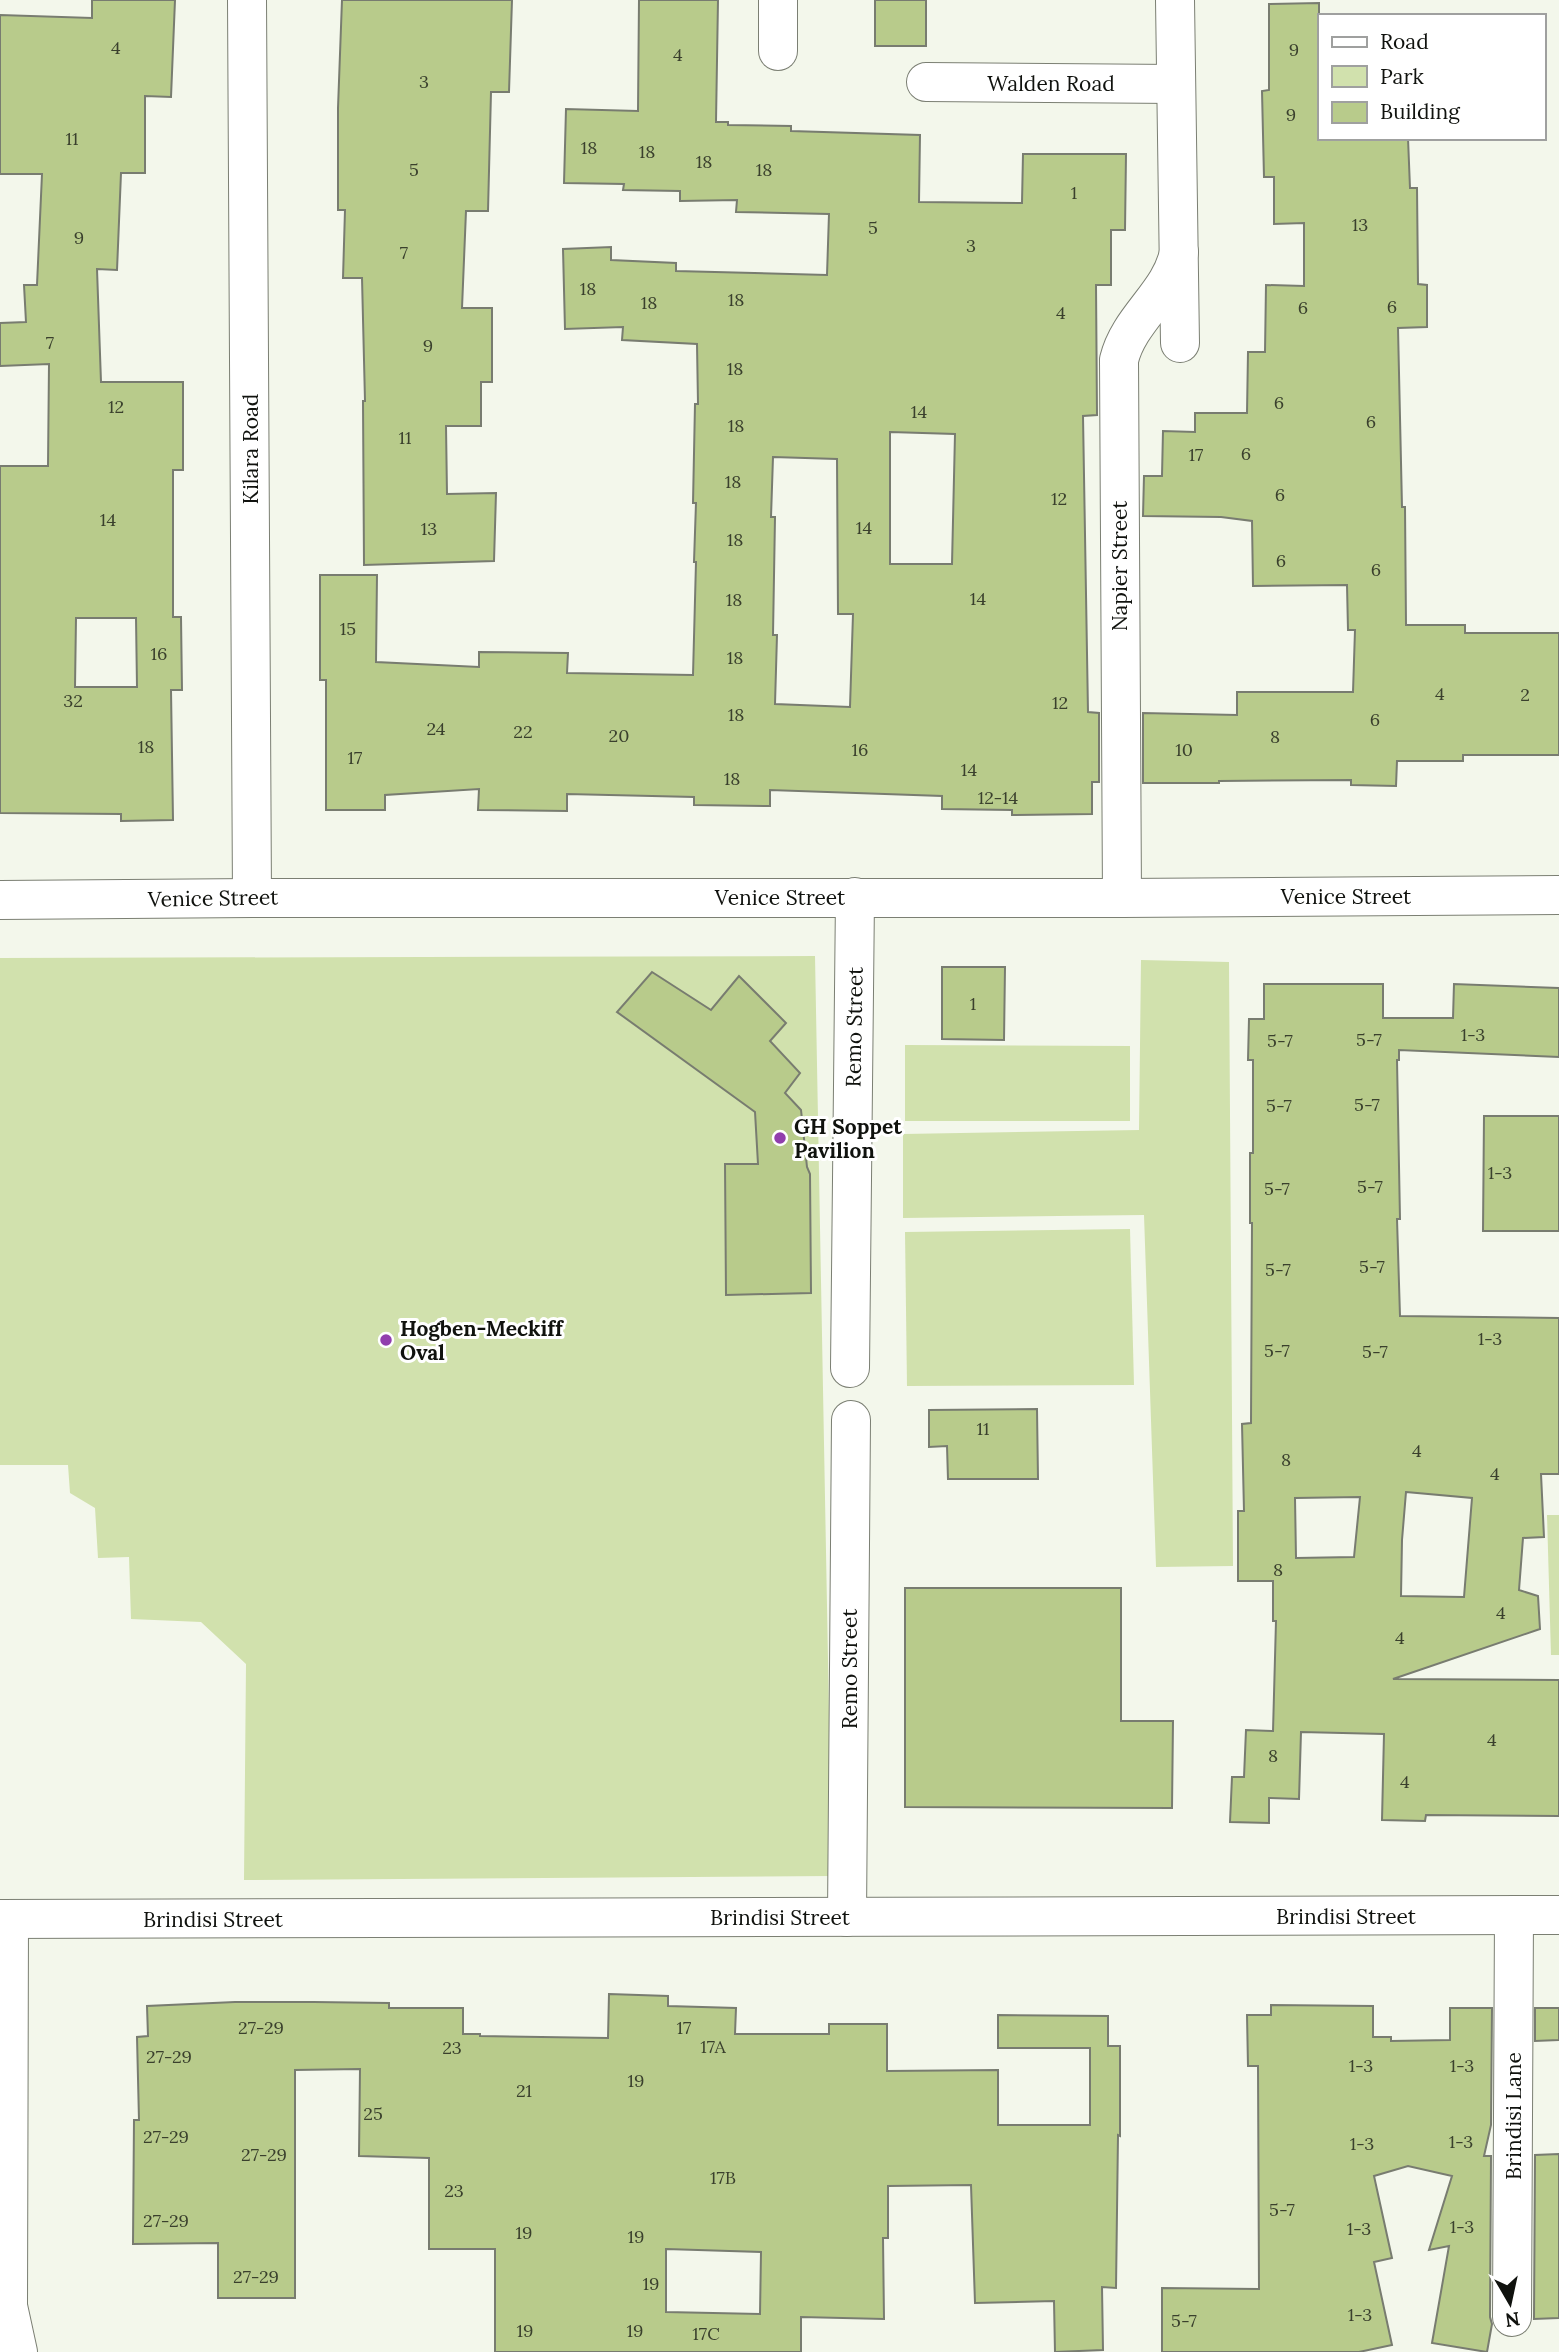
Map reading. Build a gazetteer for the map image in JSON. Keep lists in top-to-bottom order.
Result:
{
  "streets": {
    "street": [
      "Walden Road",
      "Kilara Road",
      "Napier Street",
      "Venice Street",
      "Remo Street",
      "Brindisi Street",
      "Brindisi Lane"
    ]
  },
  "crossings": [
    ["Walden Road", "Napier Street"],
    ["Kilara Road", "Venice Street"],
    ["Napier Street", "Venice Street"],
    ["Venice Street", "Remo Street"],
    ["Remo Street", "Brindisi Street"],
    ["Brindisi Street", "Brindisi Lane"]
  ],
  "places": ["GH Soppet Pavilion", "Hogben-Meckiff Oval"],
  "house_numbers": [
    "4",
    "9",
    "4",
    "3",
    "9",
    "11",
    "18",
    "18",
    "18",
    "5",
    "18",
    "1",
    "13",
    "5",
    "9",
    "3",
    "7",
    "18",
    "18",
    "18",
    "6",
    "6",
    "4",
    "7",
    "9",
    "18",
    "6",
    "12",
    "14",
    "6",
    "18",
    "11",
    "6",
    "17",
    "18",
    "6",
    "12",
    "14",
    "14",
    "13",
    "18",
    "6",
    "6",
    "14",
    "18",
    "15",
    "16",
    "18",
    "4",
    "2",
    "32",
    "12",
    "18",
    "6",
    "24",
    "22",
    "20",
    "8",
    "18",
    "16",
    "10",
    "17",
    "14",
    "18",
    "12-14",
    "1",
    "1-3",
    "5-7",
    "5-7",
    "5-7",
    "5-7",
    "1-3",
    "5-7",
    "5-7",
    "5-7",
    "5-7",
    "1-3",
    "5-7",
    "5-7",
    "11",
    "4",
    "8",
    "4",
    "8",
    "4",
    "4",
    "4",
    "8",
    "4",
    "27-29",
    "17",
    "17A",
    "23",
    "27-29",
    "1-3",
    "1-3",
    "19",
    "21",
    "25",
    "27-29",
    "1-3",
    "1-3",
    "27-29",
    "17B",
    "23",
    "5-7",
    "27-29",
    "1-3",
    "1-3",
    "19",
    "19",
    "27-29",
    "19",
    "1-3",
    "5-7",
    "19",
    "19",
    "17C"
  ],
  "legend": ["Road", "Park", "Building"],
  "north": "bottom"
}
